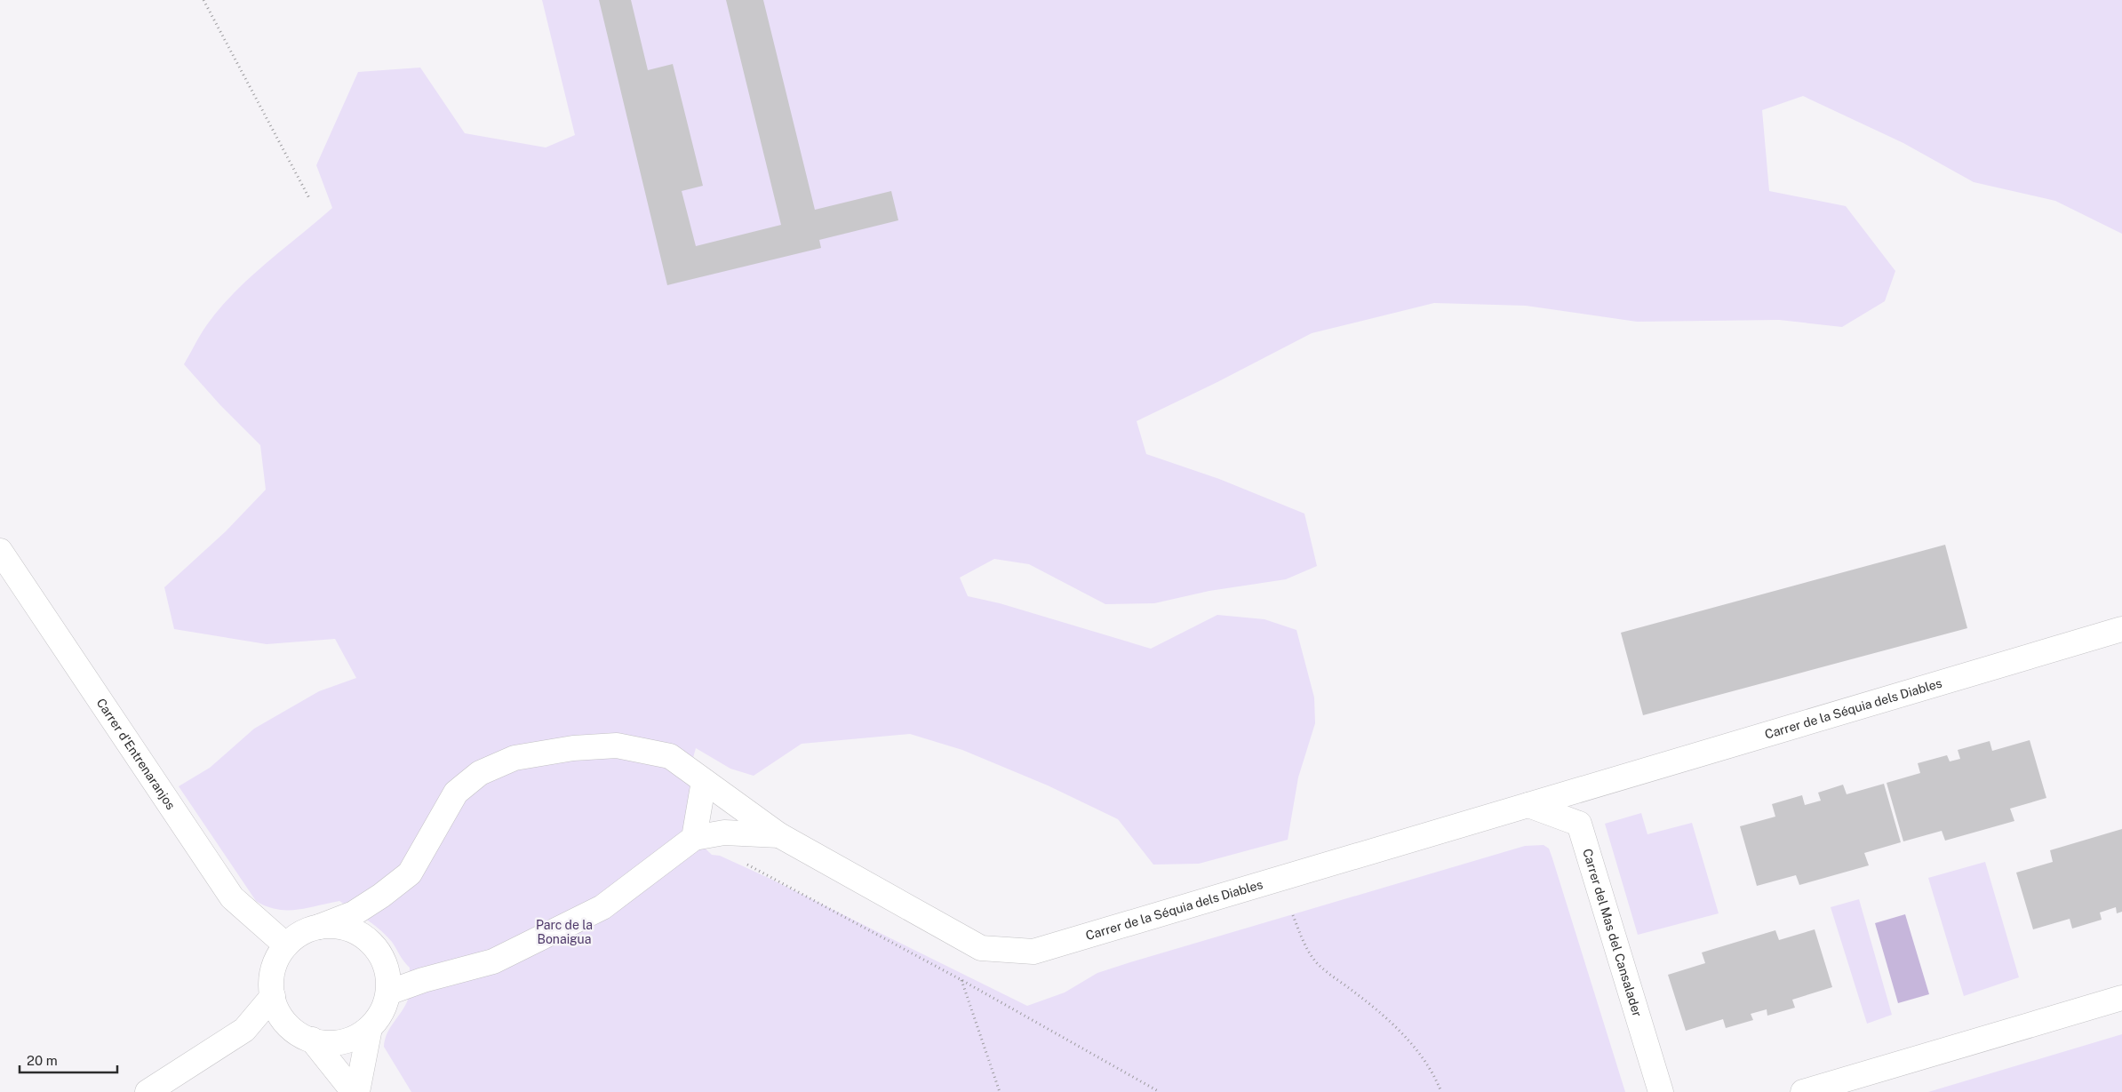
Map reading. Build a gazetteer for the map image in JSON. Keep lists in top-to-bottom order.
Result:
{
  "streets": {
    "street": ["Carrer de la Séquia dels Diables", "Carrer d'Entrenaranjos", "Carrer del Mas del Cansalader"]
  },
  "crossings": [
    ["Carrer de la Séquia dels Diables", "Carrer d'Entrenaranjos"]
  ],
  "parks": ["Parc de la Bonaigua"],
  "scale_bar": "20 m"
}
